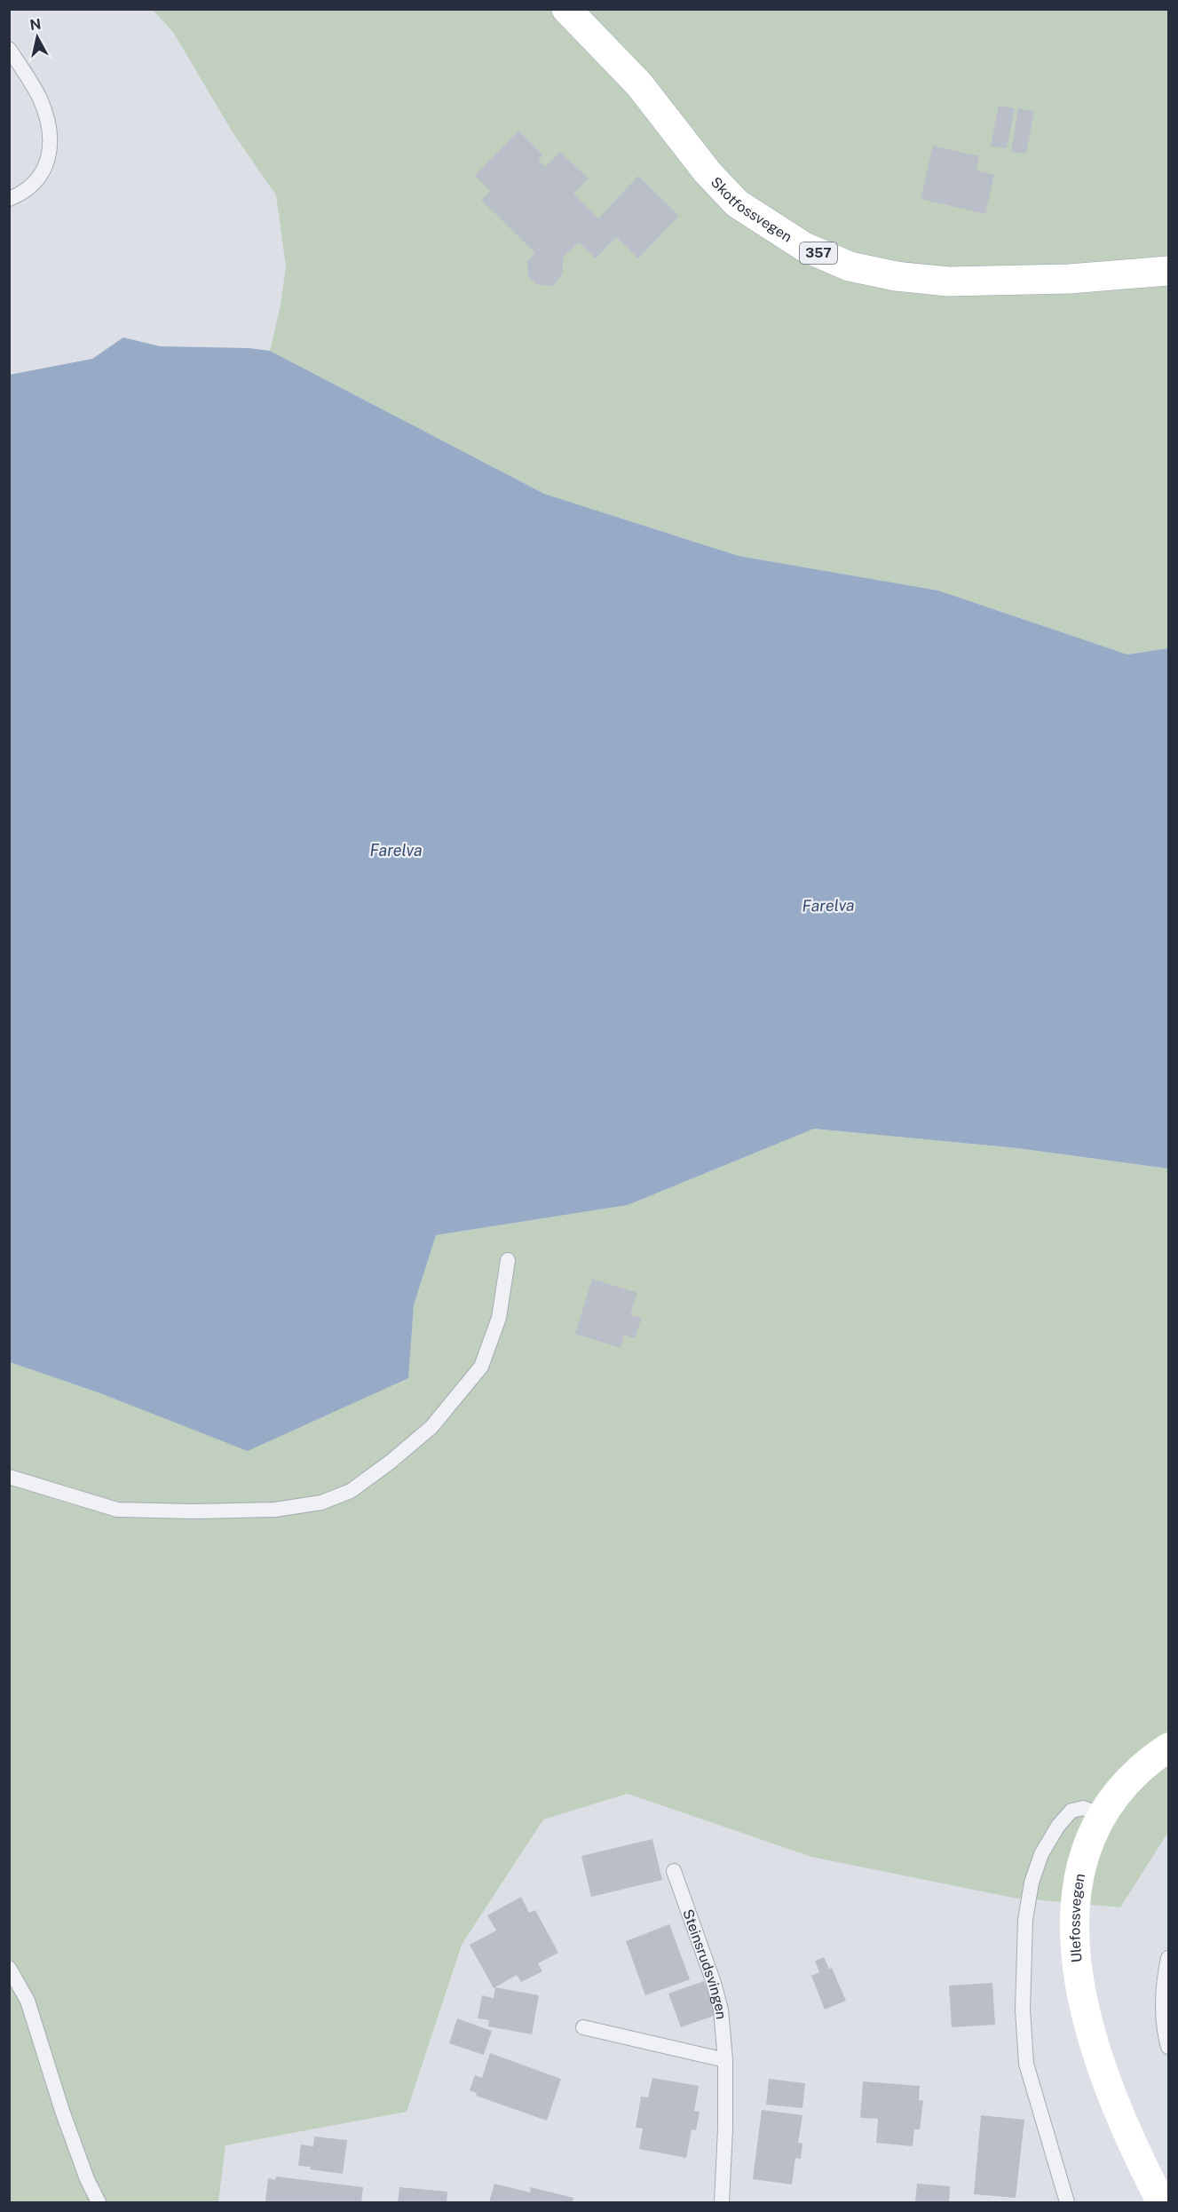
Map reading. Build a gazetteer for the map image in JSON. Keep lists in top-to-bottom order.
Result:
{
  "streets": {
    "main road": ["Skotfossvegen", "357", "Ulefossvegen"],
    "lane": ["Steinsrudsvingen"]
  },
  "water": ["Farelva"],
  "north": "top"
}
